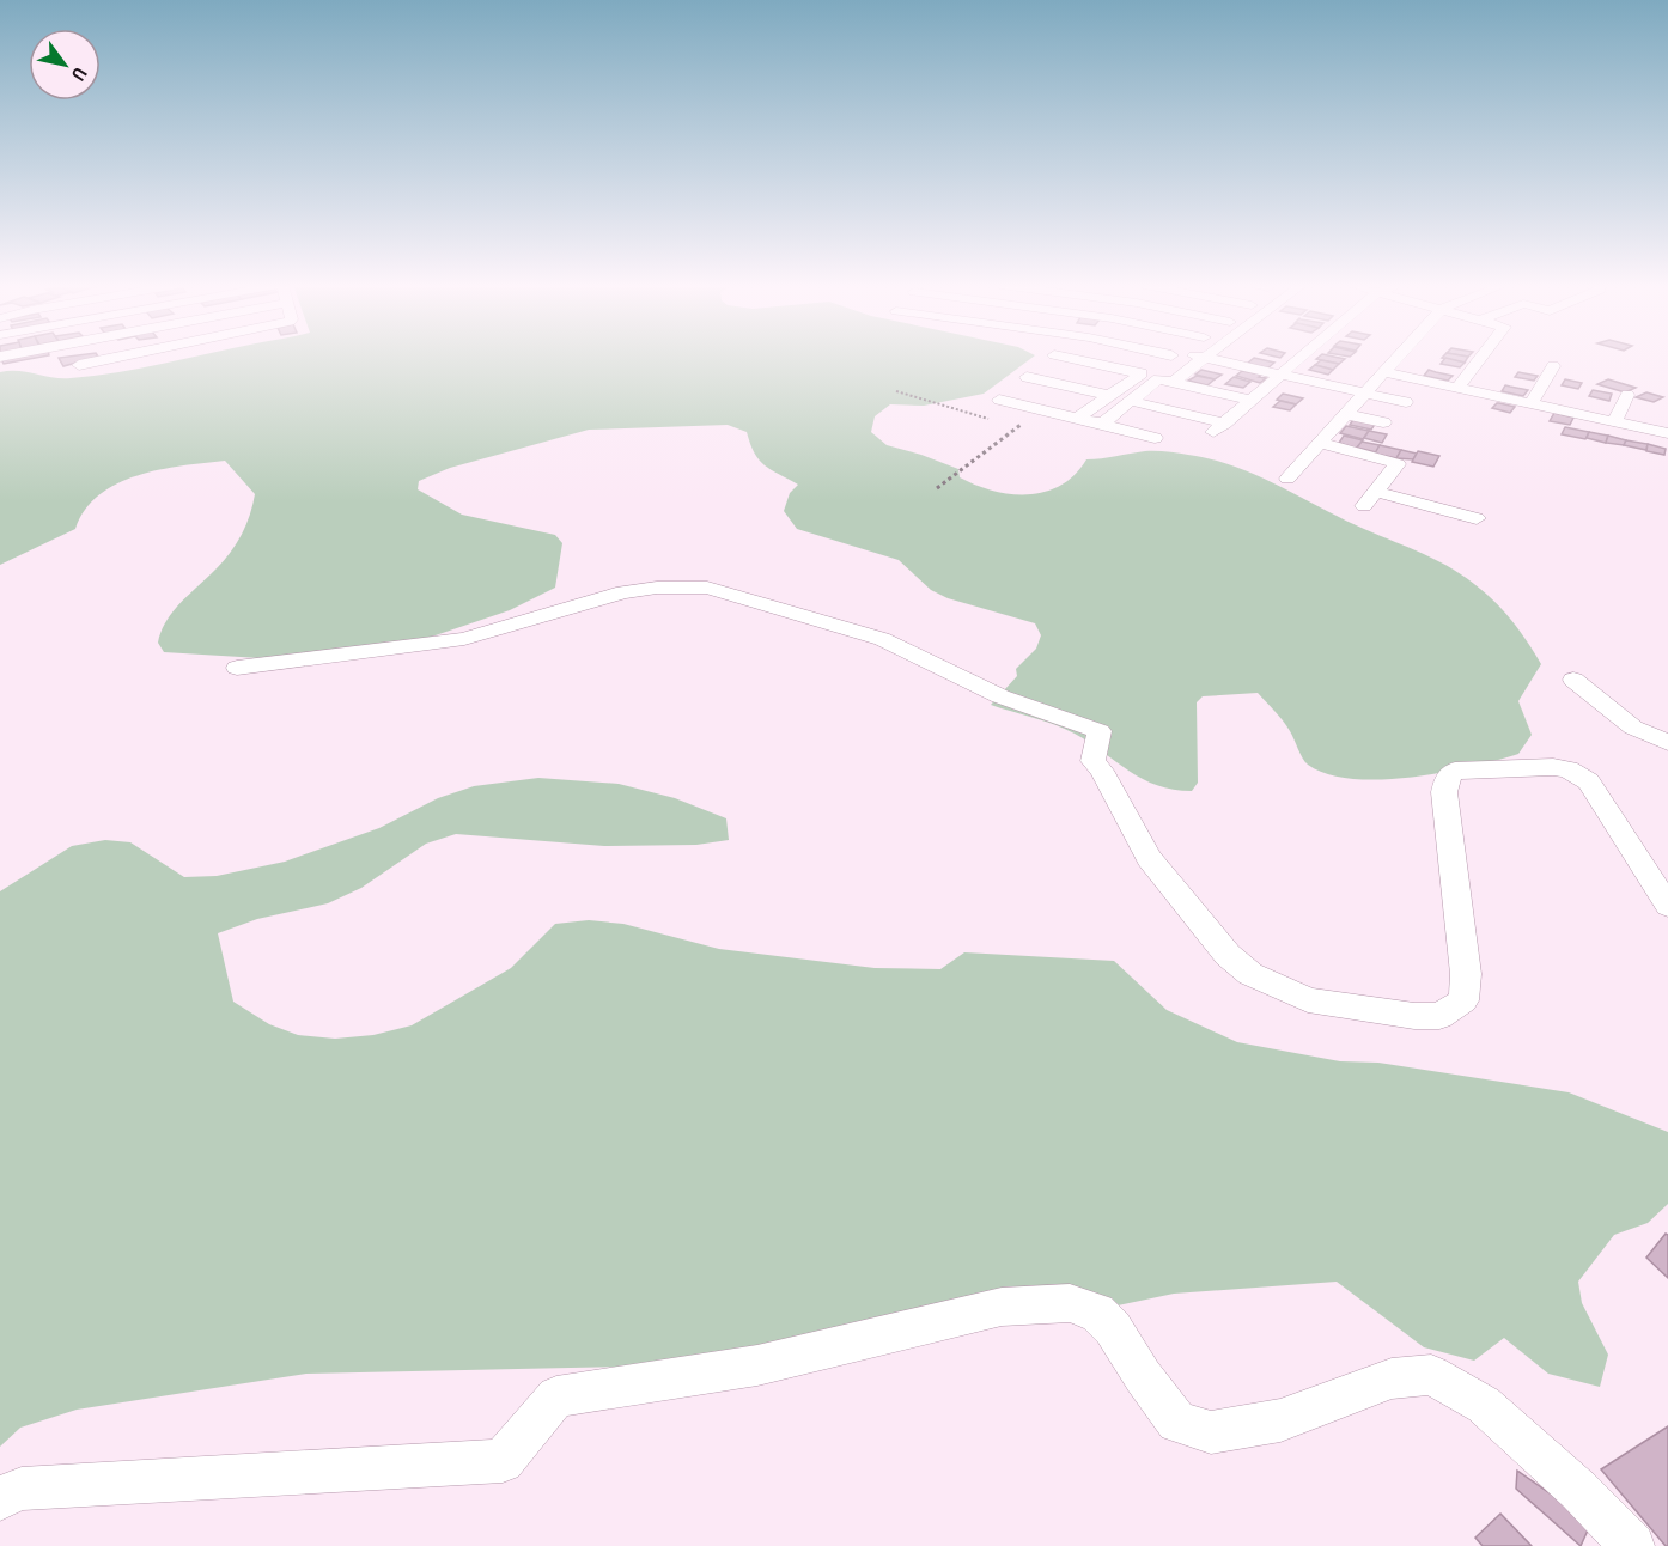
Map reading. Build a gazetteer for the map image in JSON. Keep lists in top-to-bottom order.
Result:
{
  "north": "bottom right"
}
